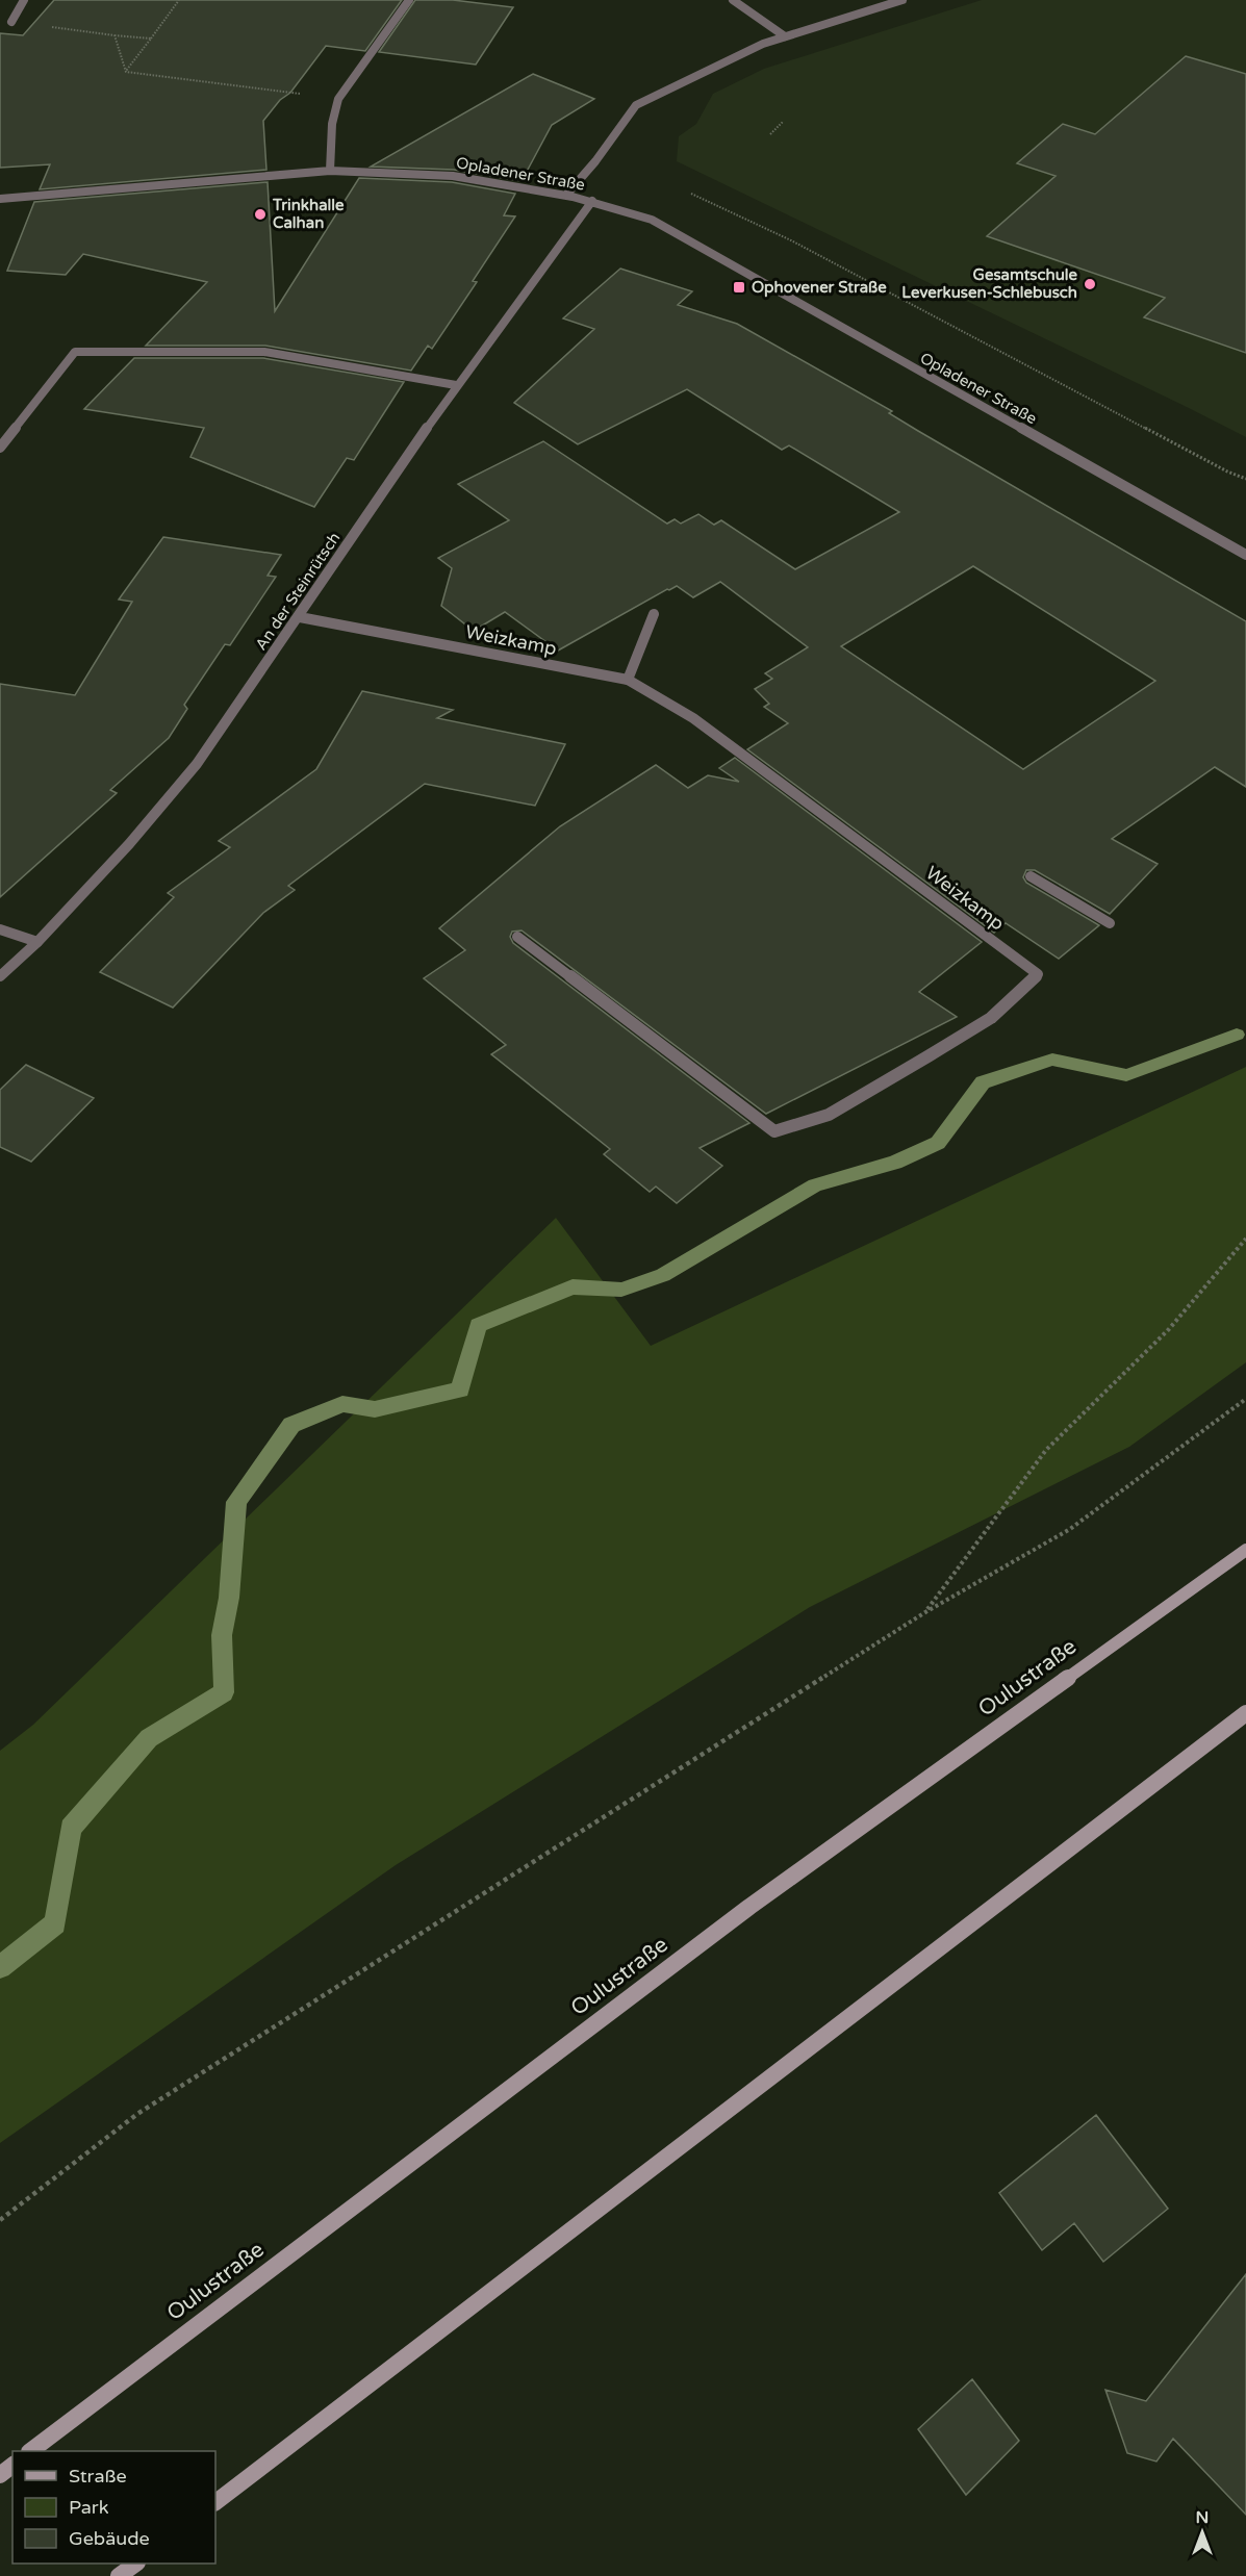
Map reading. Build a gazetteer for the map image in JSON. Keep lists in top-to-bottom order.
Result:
{
  "streets": {
    "main road": ["Oulustraße"],
    "street": ["Opladener Straße", "An der Steinrütsch", "Weizkamp"]
  },
  "crossings": [
    ["Opladener Straße", "An der Steinrütsch"],
    ["An der Steinrütsch", "Weizkamp"]
  ],
  "places": {
    "other": ["Trinkhalle Calhan", "Gesamtschule Leverkusen-Schlebusch"],
    "transit": ["Ophovener Straße"]
  },
  "legend": ["Straße", "Park", "Gebäude"],
  "north": "top"
}
